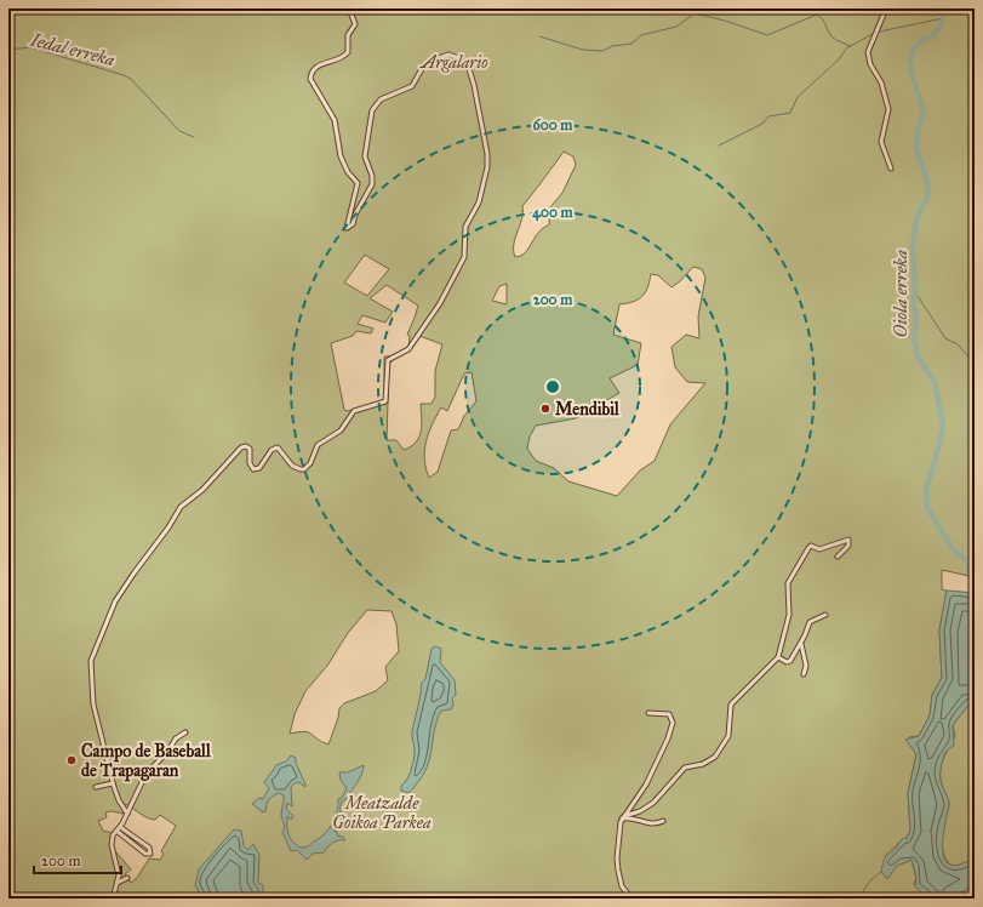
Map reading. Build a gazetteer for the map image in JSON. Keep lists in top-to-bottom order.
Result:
{
  "water": ["Iedal erreka", "Oiola erreka"],
  "parks": ["Argalario", "Meatzalde Goikoa Parkea"],
  "places": ["Mendibil", "Campo de Baseball de Trapagaran"],
  "scale_bar": "200 m",
  "rings": ["600 m", "400 m", "200 m"]
}
